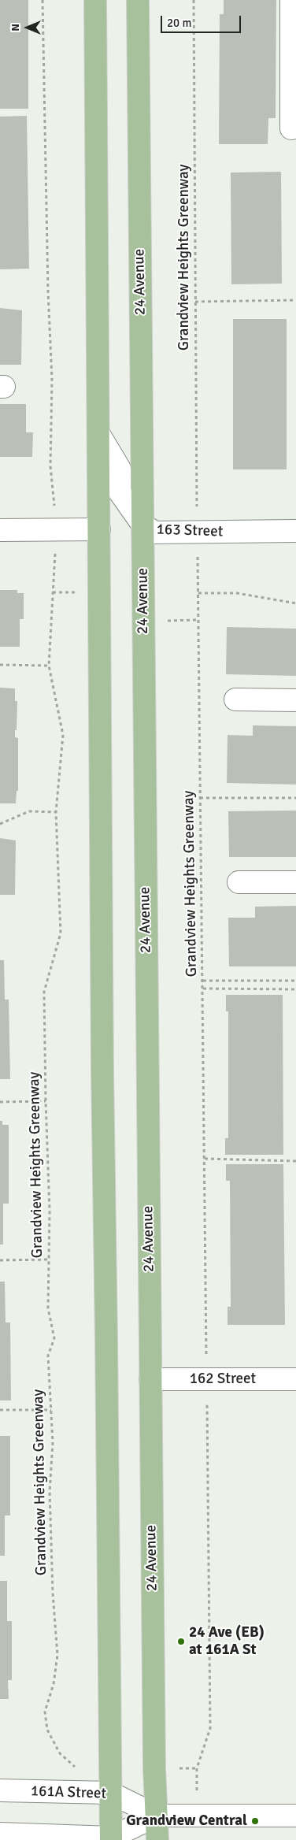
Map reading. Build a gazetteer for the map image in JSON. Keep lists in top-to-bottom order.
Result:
{
  "streets": {
    "main road": ["24 Avenue"],
    "street": ["163 Street", "162 Street", "161A Street"],
    "path": ["Grandview Heights Greenway"]
  },
  "crossings": [
    ["24 Avenue", "163 Street"],
    ["24 Avenue", "162 Street"],
    ["24 Avenue", "161A Street"]
  ],
  "places": ["24 Ave (EB) at 161A St", "Grandview Central"],
  "scale_bar": "20 m",
  "north": "left"
}
